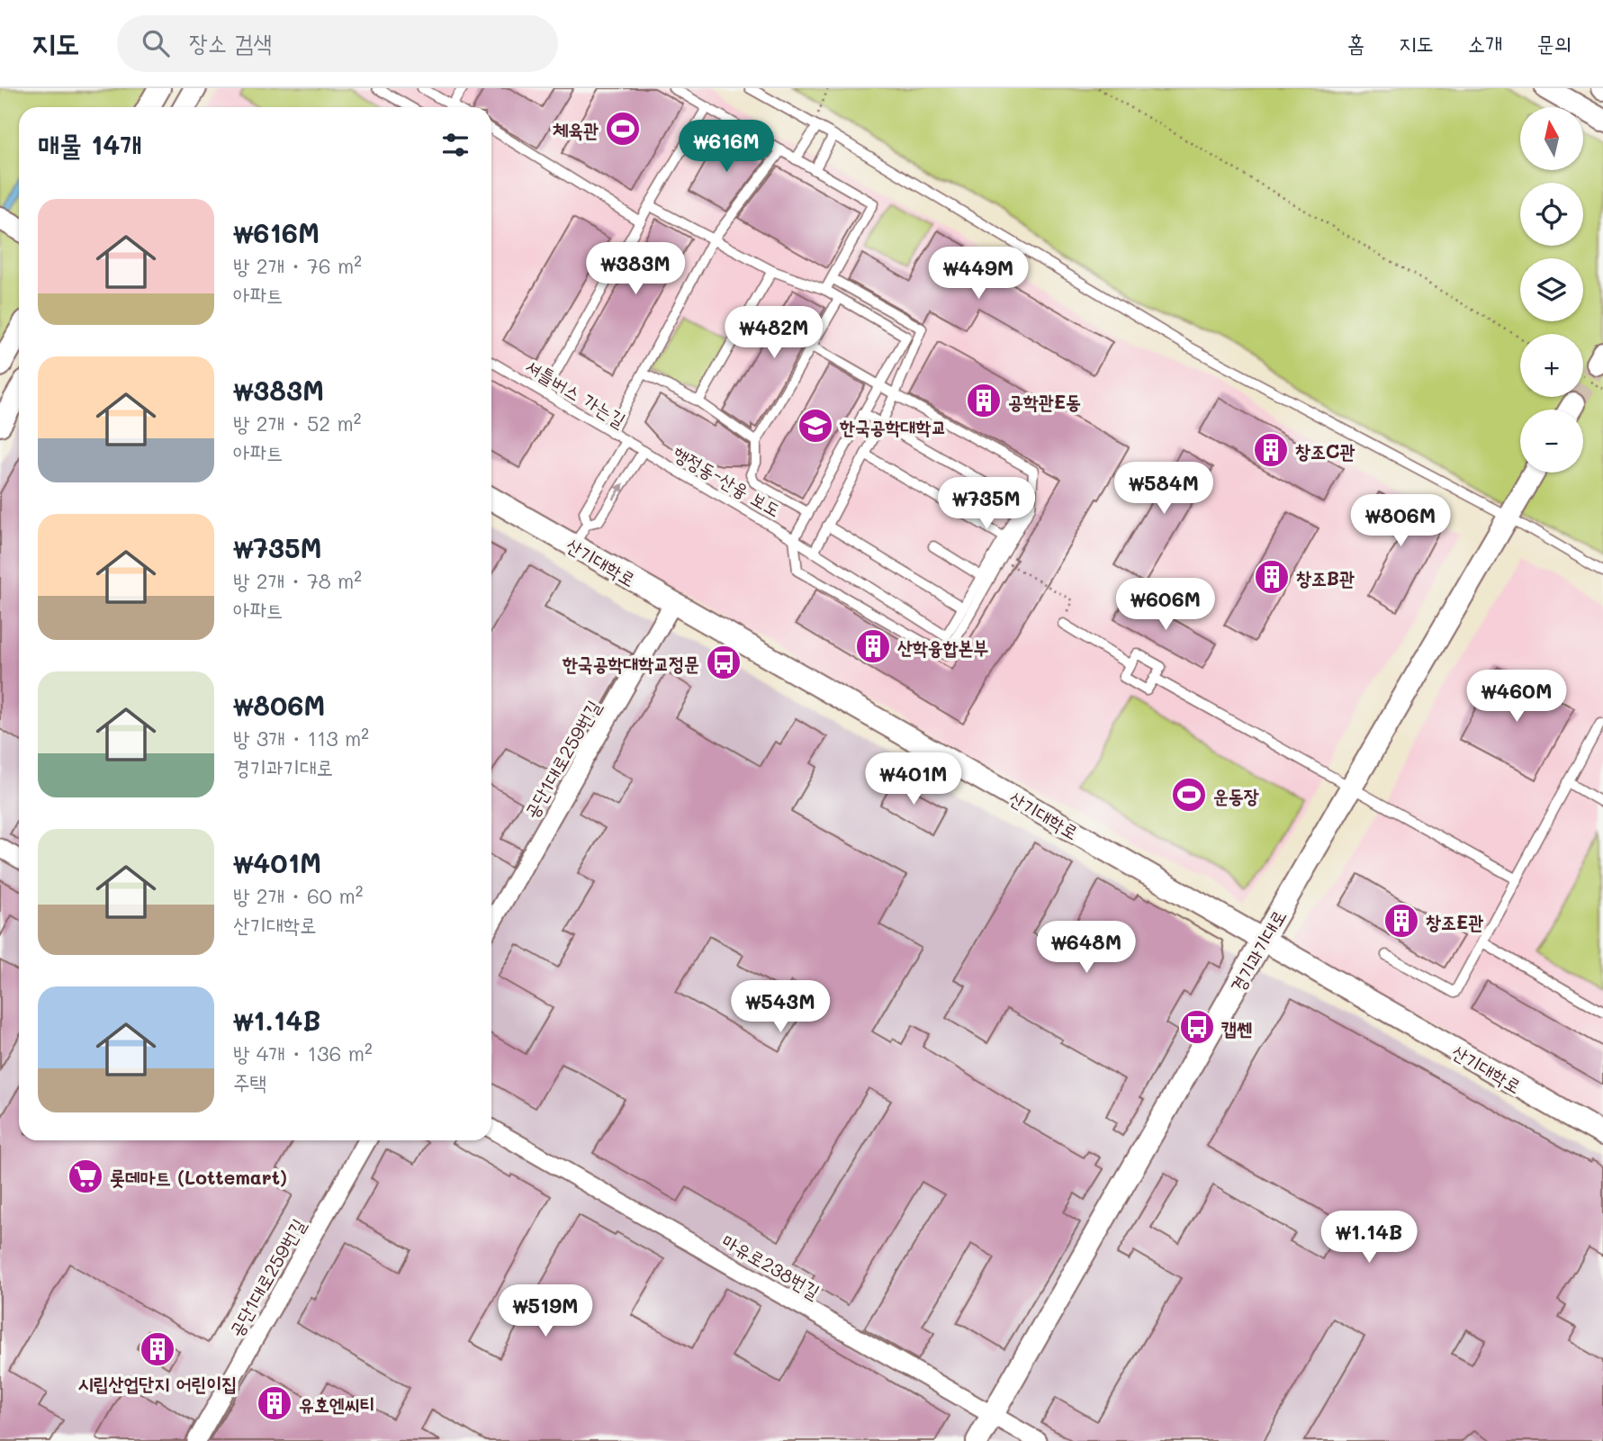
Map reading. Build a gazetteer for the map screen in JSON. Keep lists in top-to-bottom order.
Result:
{
  "streets": {
    "street": [
      "산기대학로",
      "공단1대로259번길",
      "경기과기대로",
      "마유로238번길"
    ],
    "lane": ["셔틀버스 가는길", "행정동-산융 보도"]
  },
  "crossings": [
    ["셔틀버스 가는길", "행정동-산융 보도"],
    ["산기대학로", "공단1대로259번길"],
    ["산기대학로", "경기과기대로"],
    ["경기과기대로", "마유로238번길"]
  ],
  "places": {
    "sports": ["체육관", "운동장"],
    "building": [
      "공학관E동",
      "창조C관",
      "창조B관",
      "산학융합본부",
      "창조E관",
      "시립산업단지 어린이집",
      "유호엔씨티"
    ],
    "school or university": ["한국공학대학교"],
    "bus stop": ["한국공학대학교정문", "캡쎈"],
    "supermarket": ["롯데마트 (Lottemart)"]
  },
  "north": "top",
  "page": {
    "header": "지도",
    "search": "장소 검색",
    "nav": [
      "홈",
      "지도",
      "소개",
      "문의"
    ],
    "map_buttons": ["+", "−"],
    "heading": "매물 14개",
    "price": [
      "₩616M",
      "₩383M",
      "₩449M",
      "₩482M",
      "₩584M",
      "₩735M",
      "₩806M",
      "₩606M",
      "₩460M",
      "₩401M",
      "₩648M",
      "₩543M",
      "₩1.14B",
      "₩519M"
    ],
    "list": [
      {
        "name": "₩616M",
        "note": "방 2개 · 76 m² · 아파트"
      },
      {
        "name": "₩383M",
        "note": "방 2개 · 52 m² · 아파트"
      },
      {
        "name": "₩735M",
        "note": "방 2개 · 78 m² · 아파트"
      },
      {
        "name": "₩806M",
        "note": "방 3개 · 113 m² · 경기과기대로"
      },
      {
        "name": "₩401M",
        "note": "방 2개 · 60 m² · 산기대학로"
      },
      {
        "name": "₩1.14B",
        "note": "방 4개 · 136 m² · 주택"
      }
    ]
  }
}
